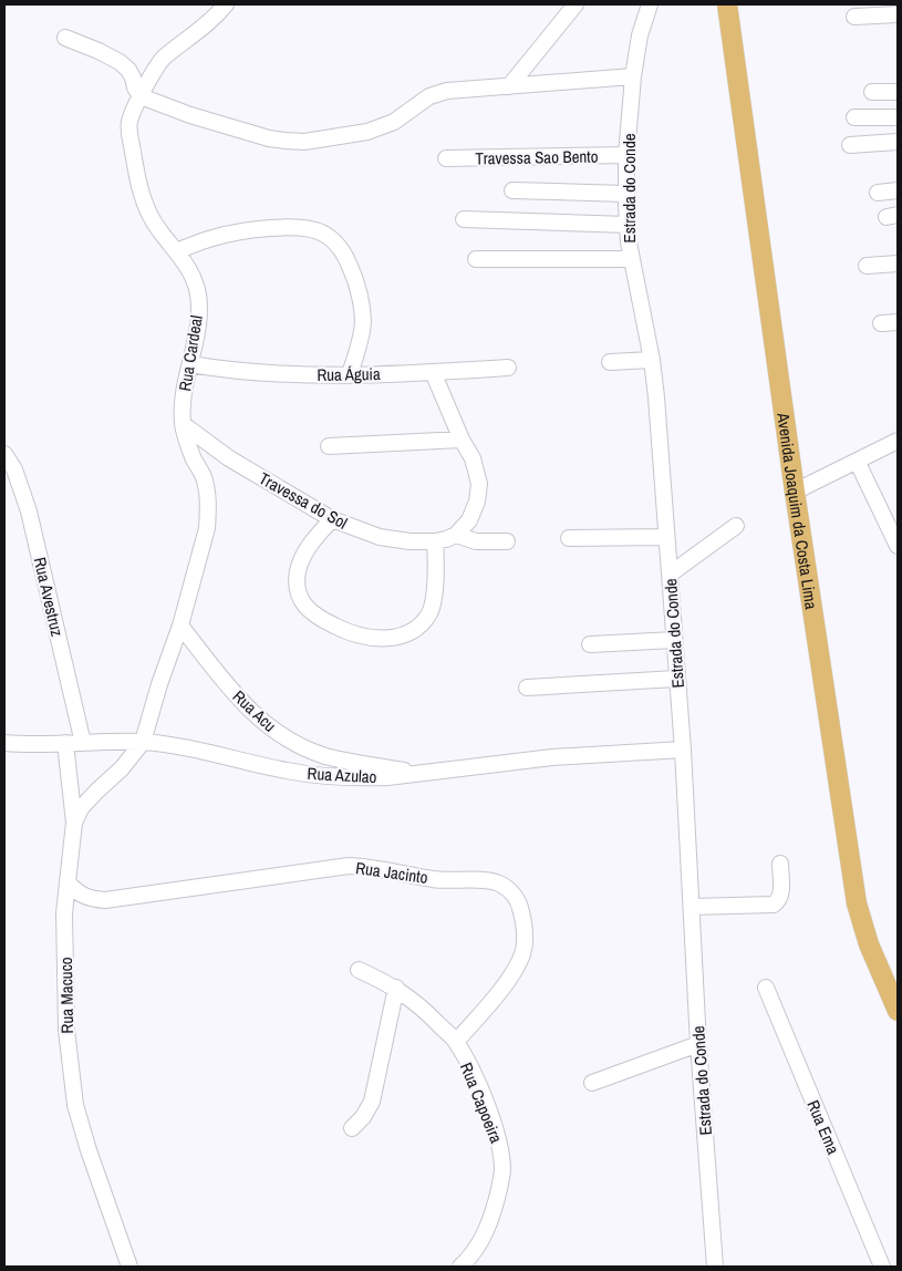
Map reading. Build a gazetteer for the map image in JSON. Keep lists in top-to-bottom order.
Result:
{
  "streets": {
    "main road": ["Avenida Joaquim da Costa Lima"],
    "street": [
      "Travessa Sao Bento",
      "Estrada do Conde",
      "Rua Cardeal",
      "Rua Águia",
      "Travessa do Sol",
      "Rua Avestruz",
      "Rua Acu",
      "Rua Azulao",
      "Rua Jacinto",
      "Rua Macuco",
      "Rua Capoeira",
      "Rua Ema"
    ]
  },
  "crossings": [
    ["Travessa Sao Bento", "Estrada do Conde"],
    ["Estrada do Conde", "Rua Azulao"],
    ["Rua Cardeal", "Rua Águia"],
    ["Rua Cardeal", "Travessa do Sol"],
    ["Rua Cardeal", "Rua Acu"],
    ["Rua Cardeal", "Rua Azulao"],
    ["Rua Cardeal", "Rua Macuco"],
    ["Rua Avestruz", "Rua Azulao"],
    ["Rua Acu", "Rua Azulao"],
    ["Rua Azulao", "Rua Macuco"],
    ["Rua Jacinto", "Rua Macuco"],
    ["Rua Jacinto", "Rua Capoeira"]
  ]
}
